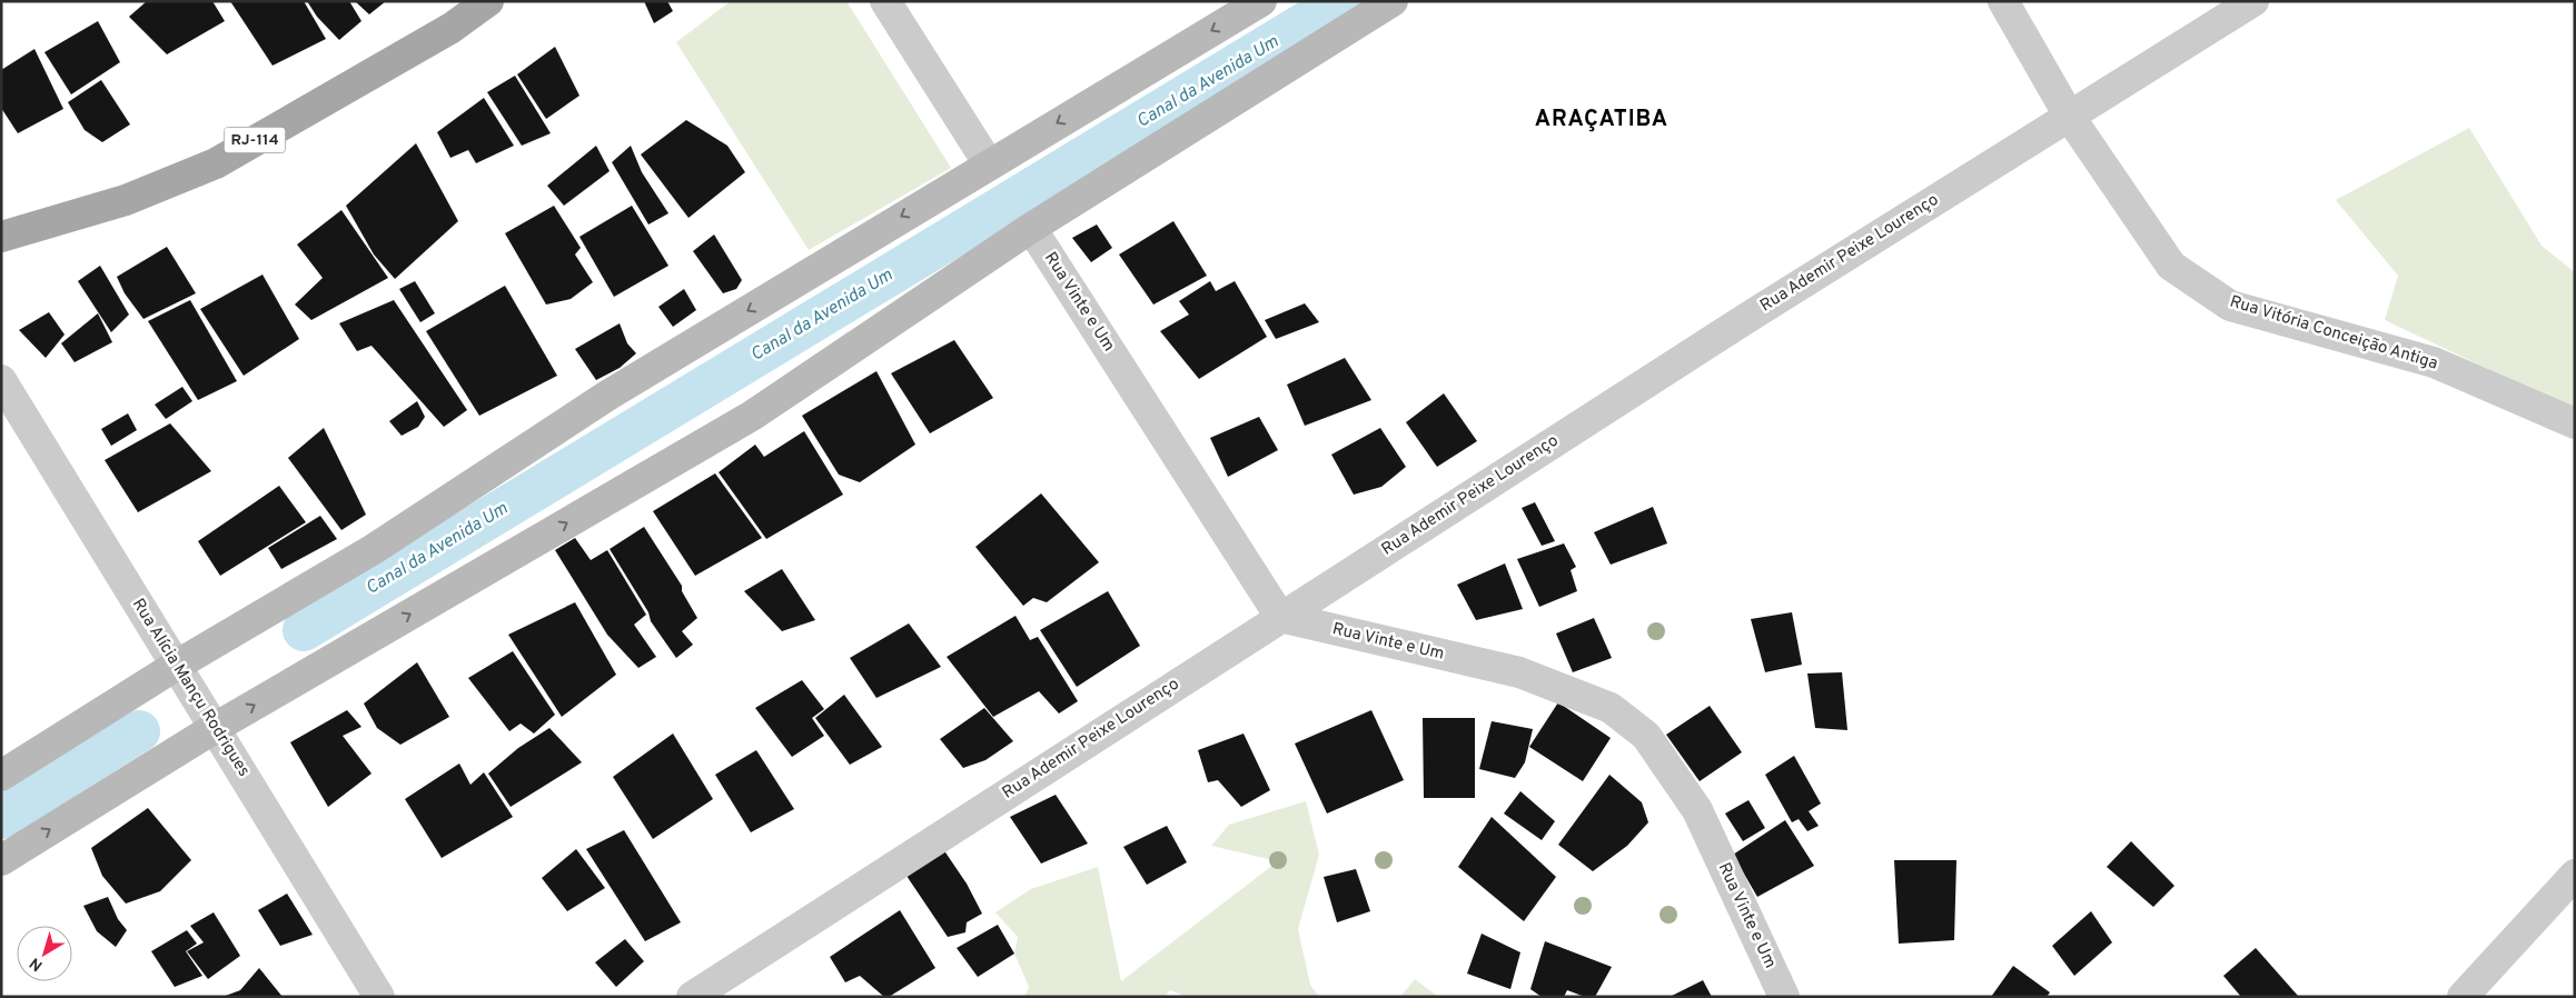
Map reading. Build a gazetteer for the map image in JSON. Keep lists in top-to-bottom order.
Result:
{
  "streets": {
    "main road": ["RJ-114"],
    "street": [
      "Rua Ademir Peixe Lourenço",
      "Rua Vinte e Um",
      "Rua Vitória Conceição Antiga",
      "Rua Alícia Mançu Rodrigues"
    ]
  },
  "crossings": [
    ["Rua Ademir Peixe Lourenço", "Rua Vinte e Um"],
    ["Rua Ademir Peixe Lourenço", "Rua Vitória Conceição Antiga"]
  ],
  "districts": ["ARAÇATIBA"],
  "water": ["Canal da Avenida Um"],
  "north": "bottom left"
}
